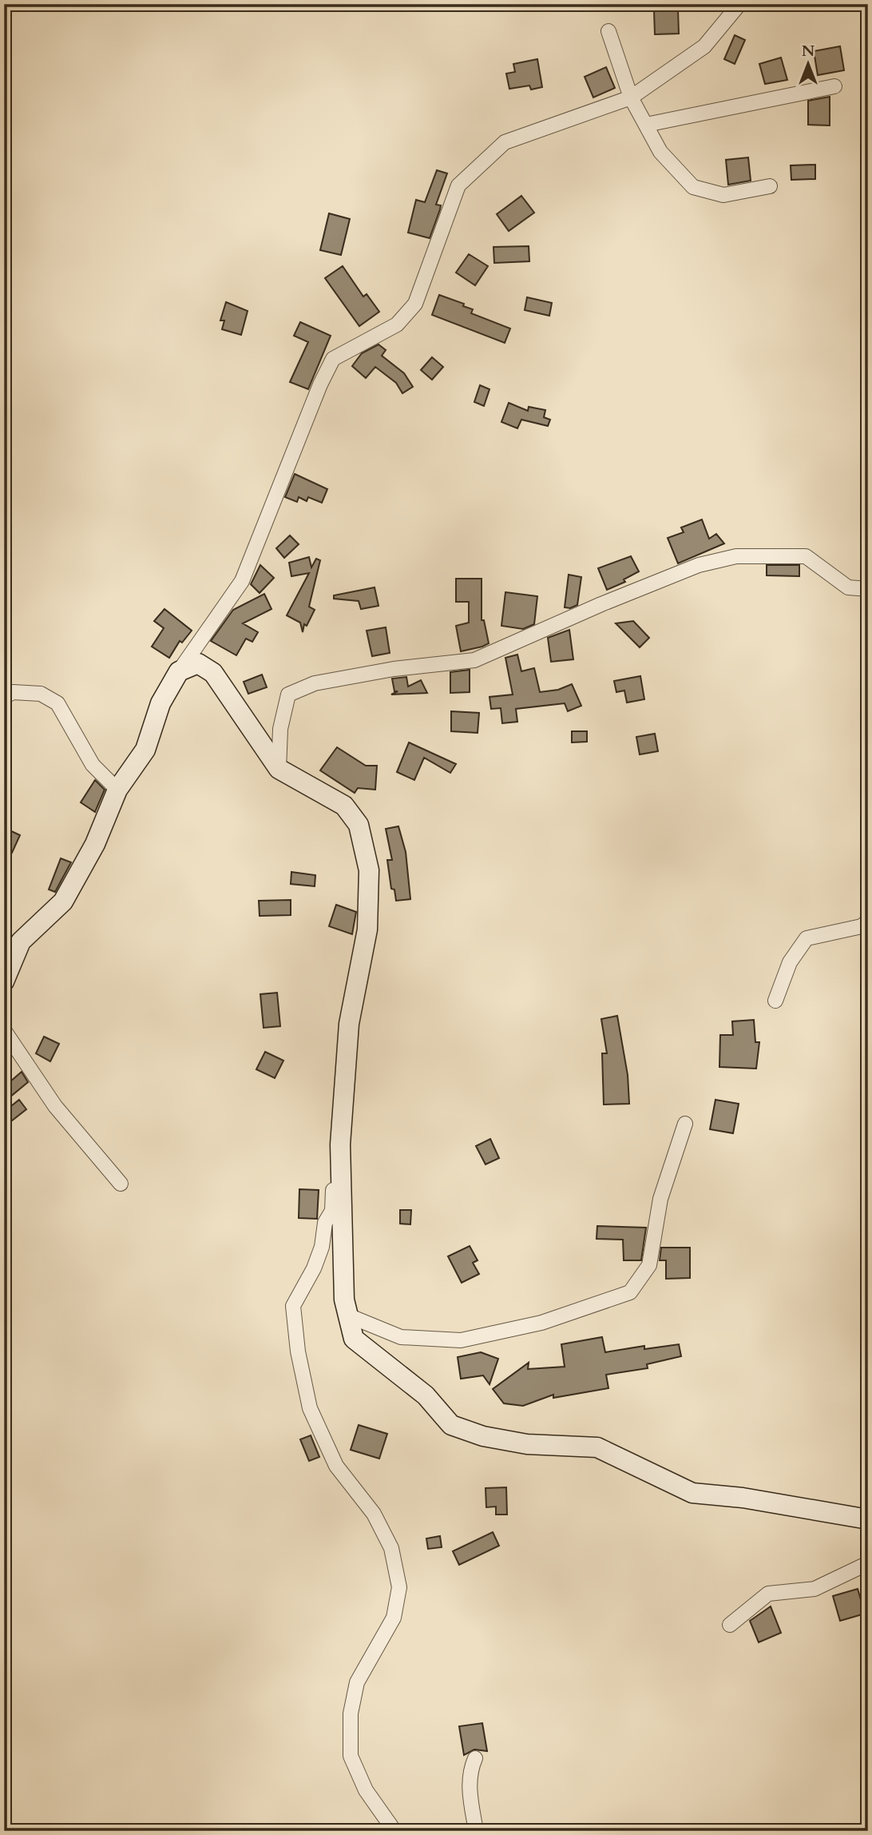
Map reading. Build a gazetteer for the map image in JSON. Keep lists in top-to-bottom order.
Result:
{
  "north": "top"
}
